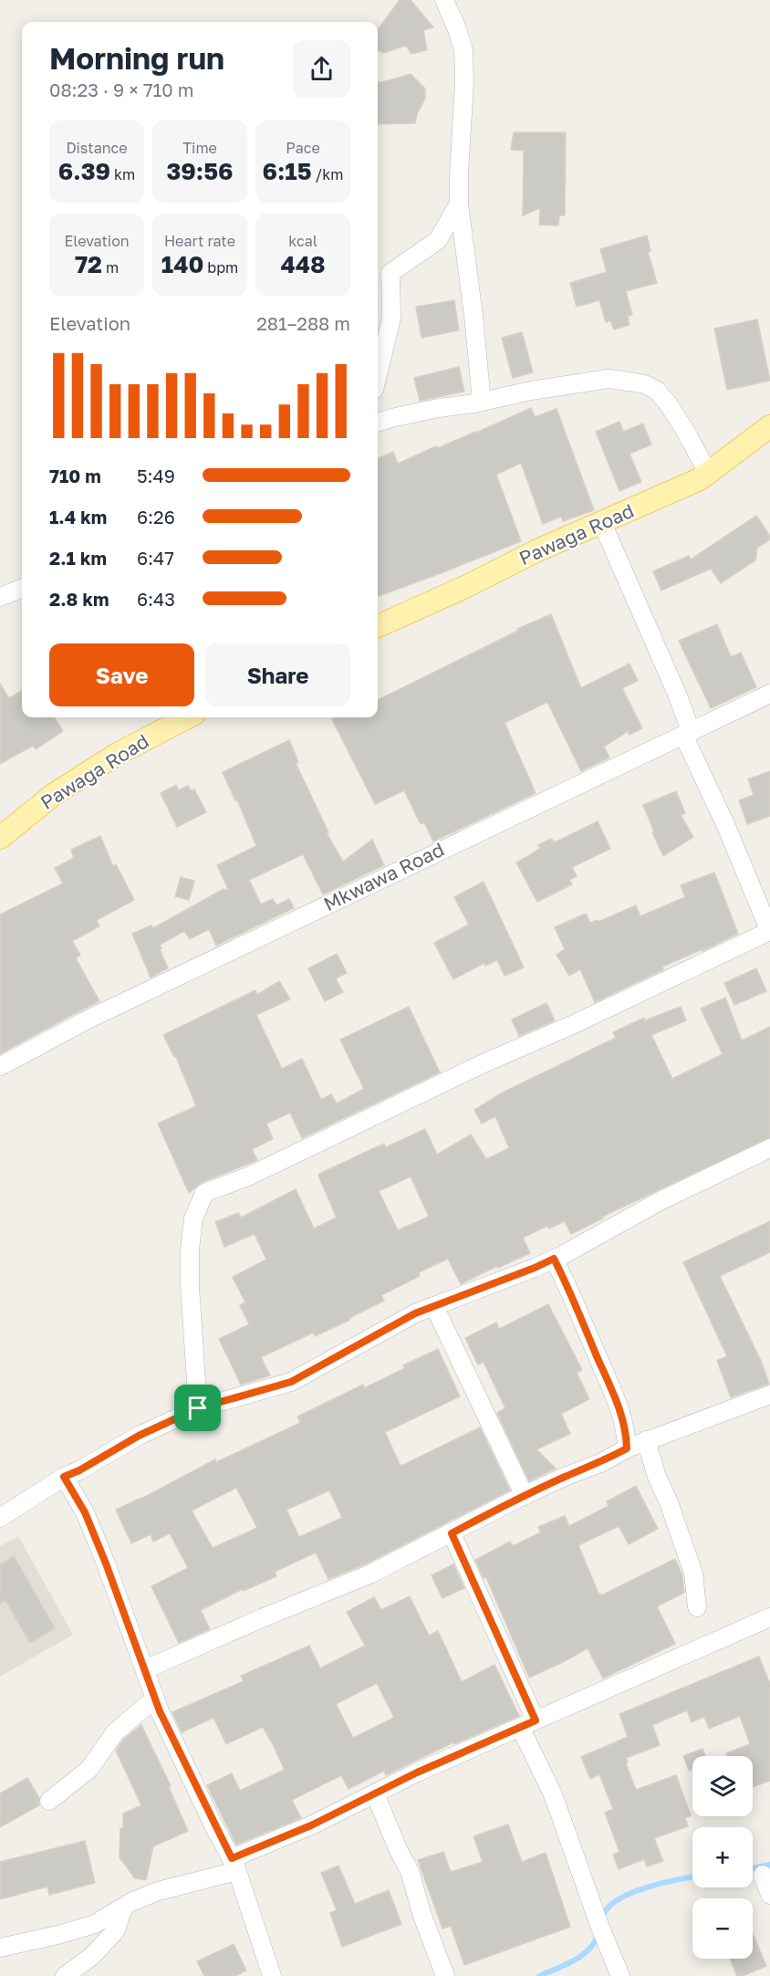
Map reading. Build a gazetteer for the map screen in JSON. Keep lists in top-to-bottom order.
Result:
{
  "streets": {
    "main road": ["Pawaga Road"],
    "street": ["Mkwawa Road"]
  },
  "page": {
    "heading": ["Morning run", "08:23 · 9 × 710 m"],
    "stats": [
      ["Distance", "6.39 km"],
      ["Time", "39:56"],
      ["Pace", "6:15 /km"],
      ["Elevation", "72 m"],
      ["Heart rate", "140 bpm"],
      ["kcal", "448"]
    ],
    "chart": ["Elevation", "281–288 m"],
    "list": [
      {
        "name": "710 m",
        "note": "5:49"
      },
      {
        "name": "1.4 km",
        "note": "6:26"
      },
      {
        "name": "2.1 km",
        "note": "6:47"
      },
      {
        "name": "2.8 km",
        "note": "6:43"
      }
    ],
    "buttons": ["Save", "Share"],
    "map_buttons": ["+", "−"]
  }
}
